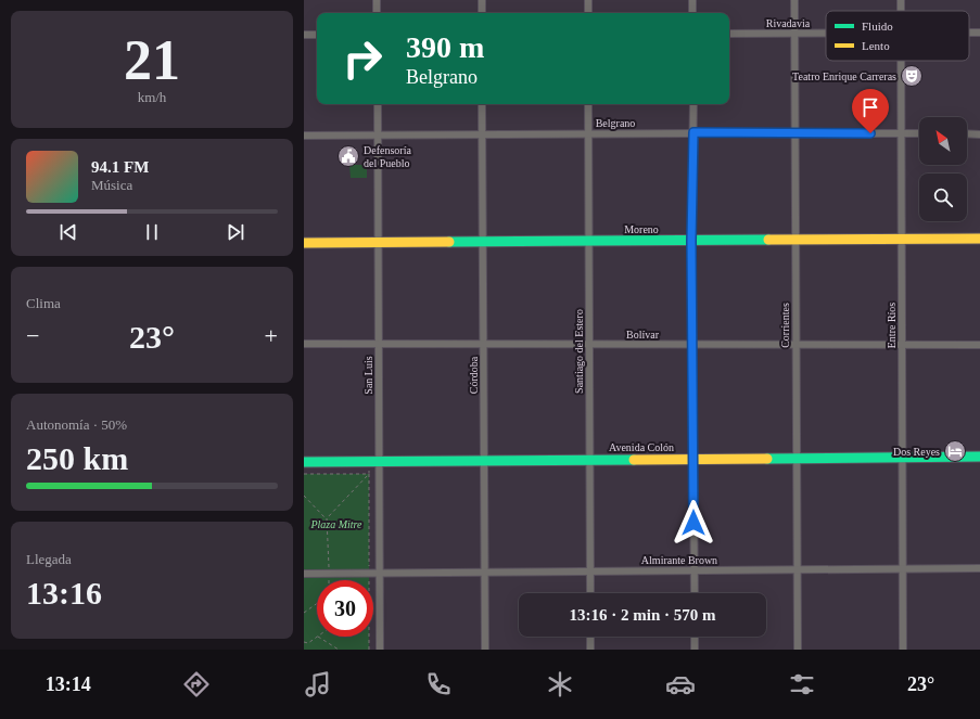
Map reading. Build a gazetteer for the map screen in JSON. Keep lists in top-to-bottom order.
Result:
{
  "streets": {
    "main road": ["Moreno", "Avenida Colón"],
    "street": [
      "Rivadavia",
      "Belgrano",
      "Corrientes",
      "Entre Ríos",
      "Bolívar",
      "Santiago del Estero",
      "San Luis",
      "Córdoba",
      "Almirante Brown"
    ]
  },
  "crossings": [
    ["Rivadavia", "Corrientes"],
    ["Belgrano", "Corrientes"],
    ["Belgrano", "Entre Ríos"],
    ["Belgrano", "Santiago del Estero"],
    ["Belgrano", "San Luis"],
    ["Belgrano", "Córdoba"],
    ["Moreno", "Corrientes"],
    ["Moreno", "Entre Ríos"],
    ["Moreno", "Santiago del Estero"],
    ["Moreno", "San Luis"],
    ["Moreno", "Córdoba"],
    ["Corrientes", "Bolívar"],
    ["Corrientes", "Avenida Colón"],
    ["Corrientes", "Almirante Brown"],
    ["Entre Ríos", "Bolívar"],
    ["Entre Ríos", "Avenida Colón"],
    ["Entre Ríos", "Almirante Brown"],
    ["Bolívar", "Santiago del Estero"],
    ["Bolívar", "San Luis"],
    ["Bolívar", "Córdoba"],
    ["Santiago del Estero", "Avenida Colón"],
    ["Santiago del Estero", "Almirante Brown"],
    ["San Luis", "Avenida Colón"],
    ["San Luis", "Almirante Brown"],
    ["Córdoba", "Avenida Colón"],
    ["Córdoba", "Almirante Brown"]
  ],
  "parks": ["Plaza Mitre"],
  "places": {
    "theatre": ["Teatro Enrique Carreras"],
    "public building": ["Defensoría del Pueblo"],
    "hotel": ["Dos Reyes"]
  },
  "legend": ["Fluido", "Lento"],
  "north": "top left",
  "page": {
    "tile": [
      ["21", "km/h"],
      "Clima",
      ["Autonomía · 50%", "250 km"],
      ["Llegada", "13:16"]
    ],
    "turn": ["390 m", "Belgrano"],
    "song": ["94.1 FM", "Música"],
    "heat": ["−", "23°", "+"],
    "limit": "30",
    "trip": "13:16 · 2 min · 570 m",
    "tabs": ["13:14", "23°"]
  }
}
